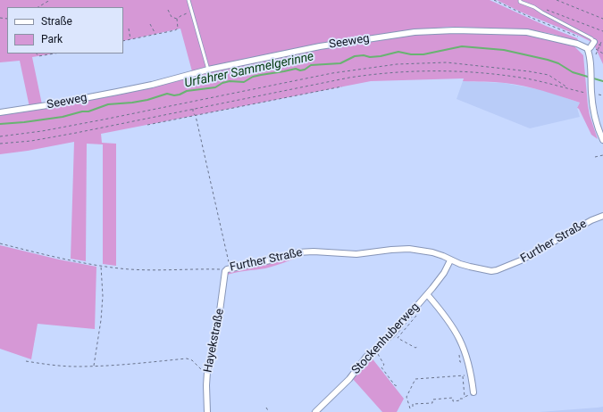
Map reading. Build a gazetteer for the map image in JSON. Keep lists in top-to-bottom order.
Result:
{
  "streets": {
    "street": [
      "Seeweg",
      "Further Straße",
      "Stockenhuberweg",
      "Hayekstraße"
    ]
  },
  "crossings": [
    ["Further Straße", "Stockenhuberweg"],
    ["Further Straße", "Hayekstraße"]
  ],
  "water": ["Urfahrer Sammelgerinne"],
  "legend": ["Straße", "Park"]
}
